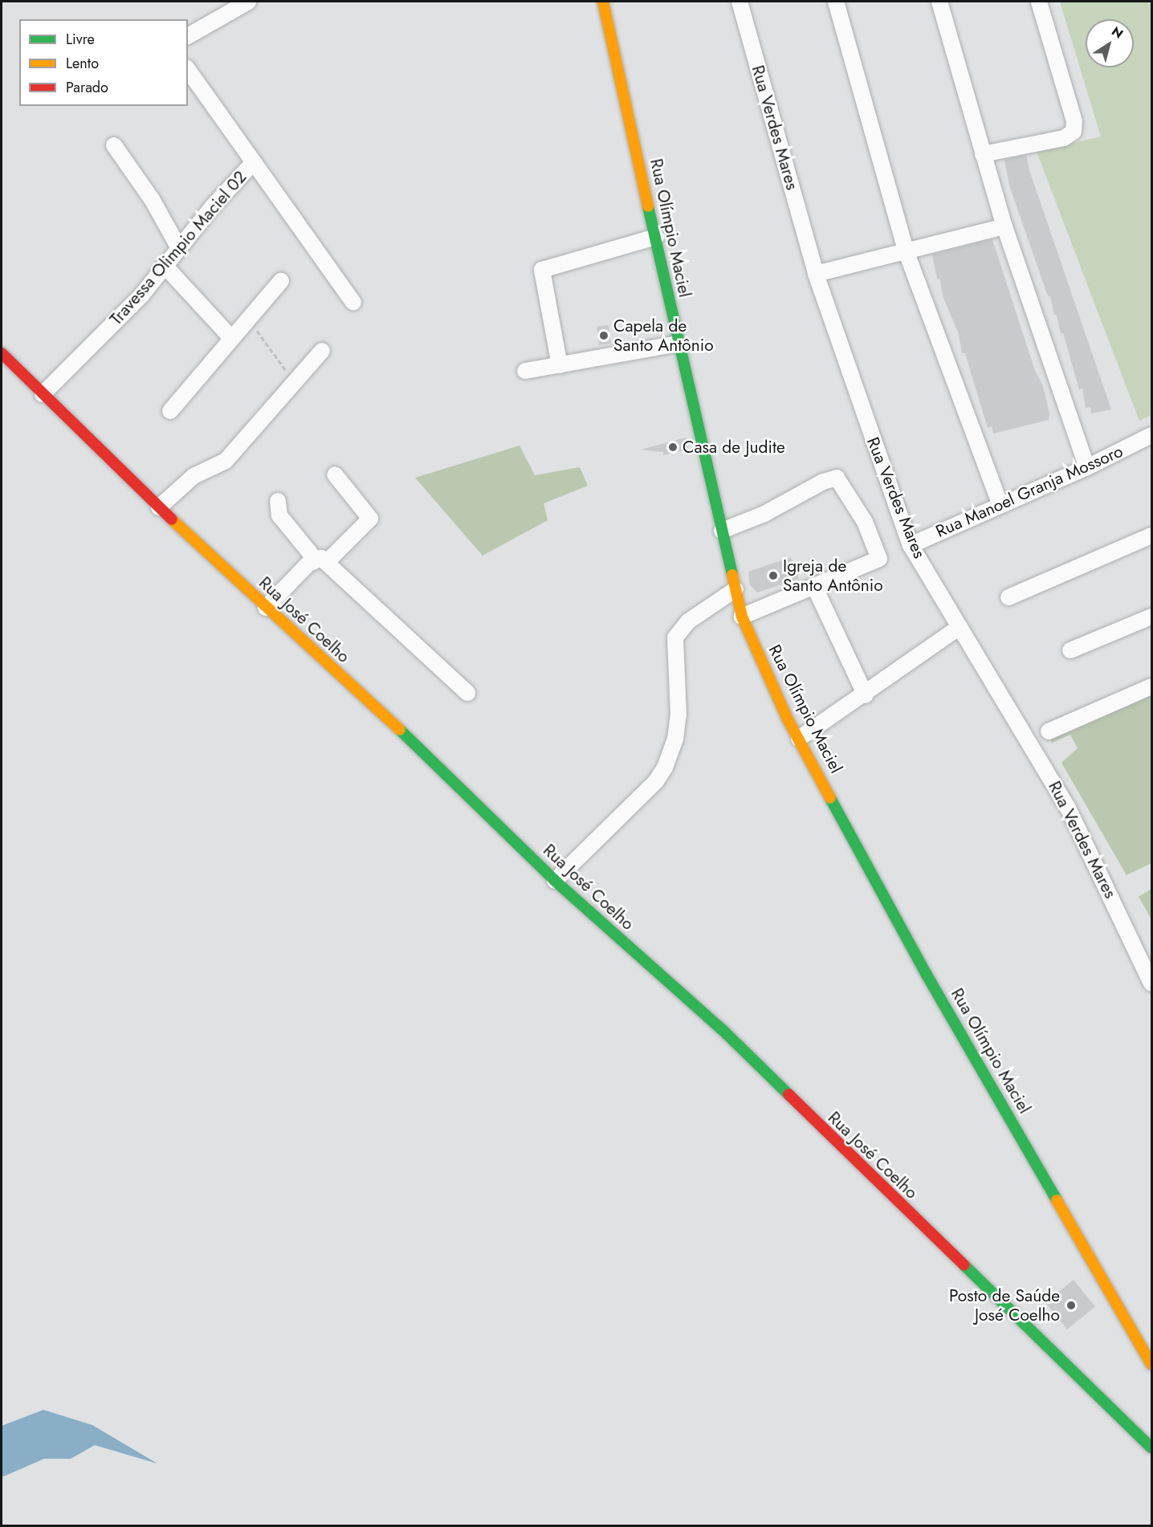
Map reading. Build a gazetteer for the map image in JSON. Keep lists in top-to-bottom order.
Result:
{
  "streets": {
    "street": [
      "Rua Verdes Mares",
      "Rua Olímpio Maciel",
      "Travessa Olimpio Maciel 02",
      "Rua Manoel Granja Mossoro",
      "Rua José Coelho"
    ]
  },
  "crossings": [
    ["Rua Verdes Mares", "Rua Manoel Granja Mossoro"],
    ["Travessa Olimpio Maciel 02", "Rua José Coelho"]
  ],
  "places": [
    "Capela de Santo Antônio",
    "Casa de Judite",
    "Igreja de Santo Antônio",
    "Posto de Saúde José Coelho"
  ],
  "legend": ["Livre", "Lento", "Parado"],
  "north": "top right"
}
